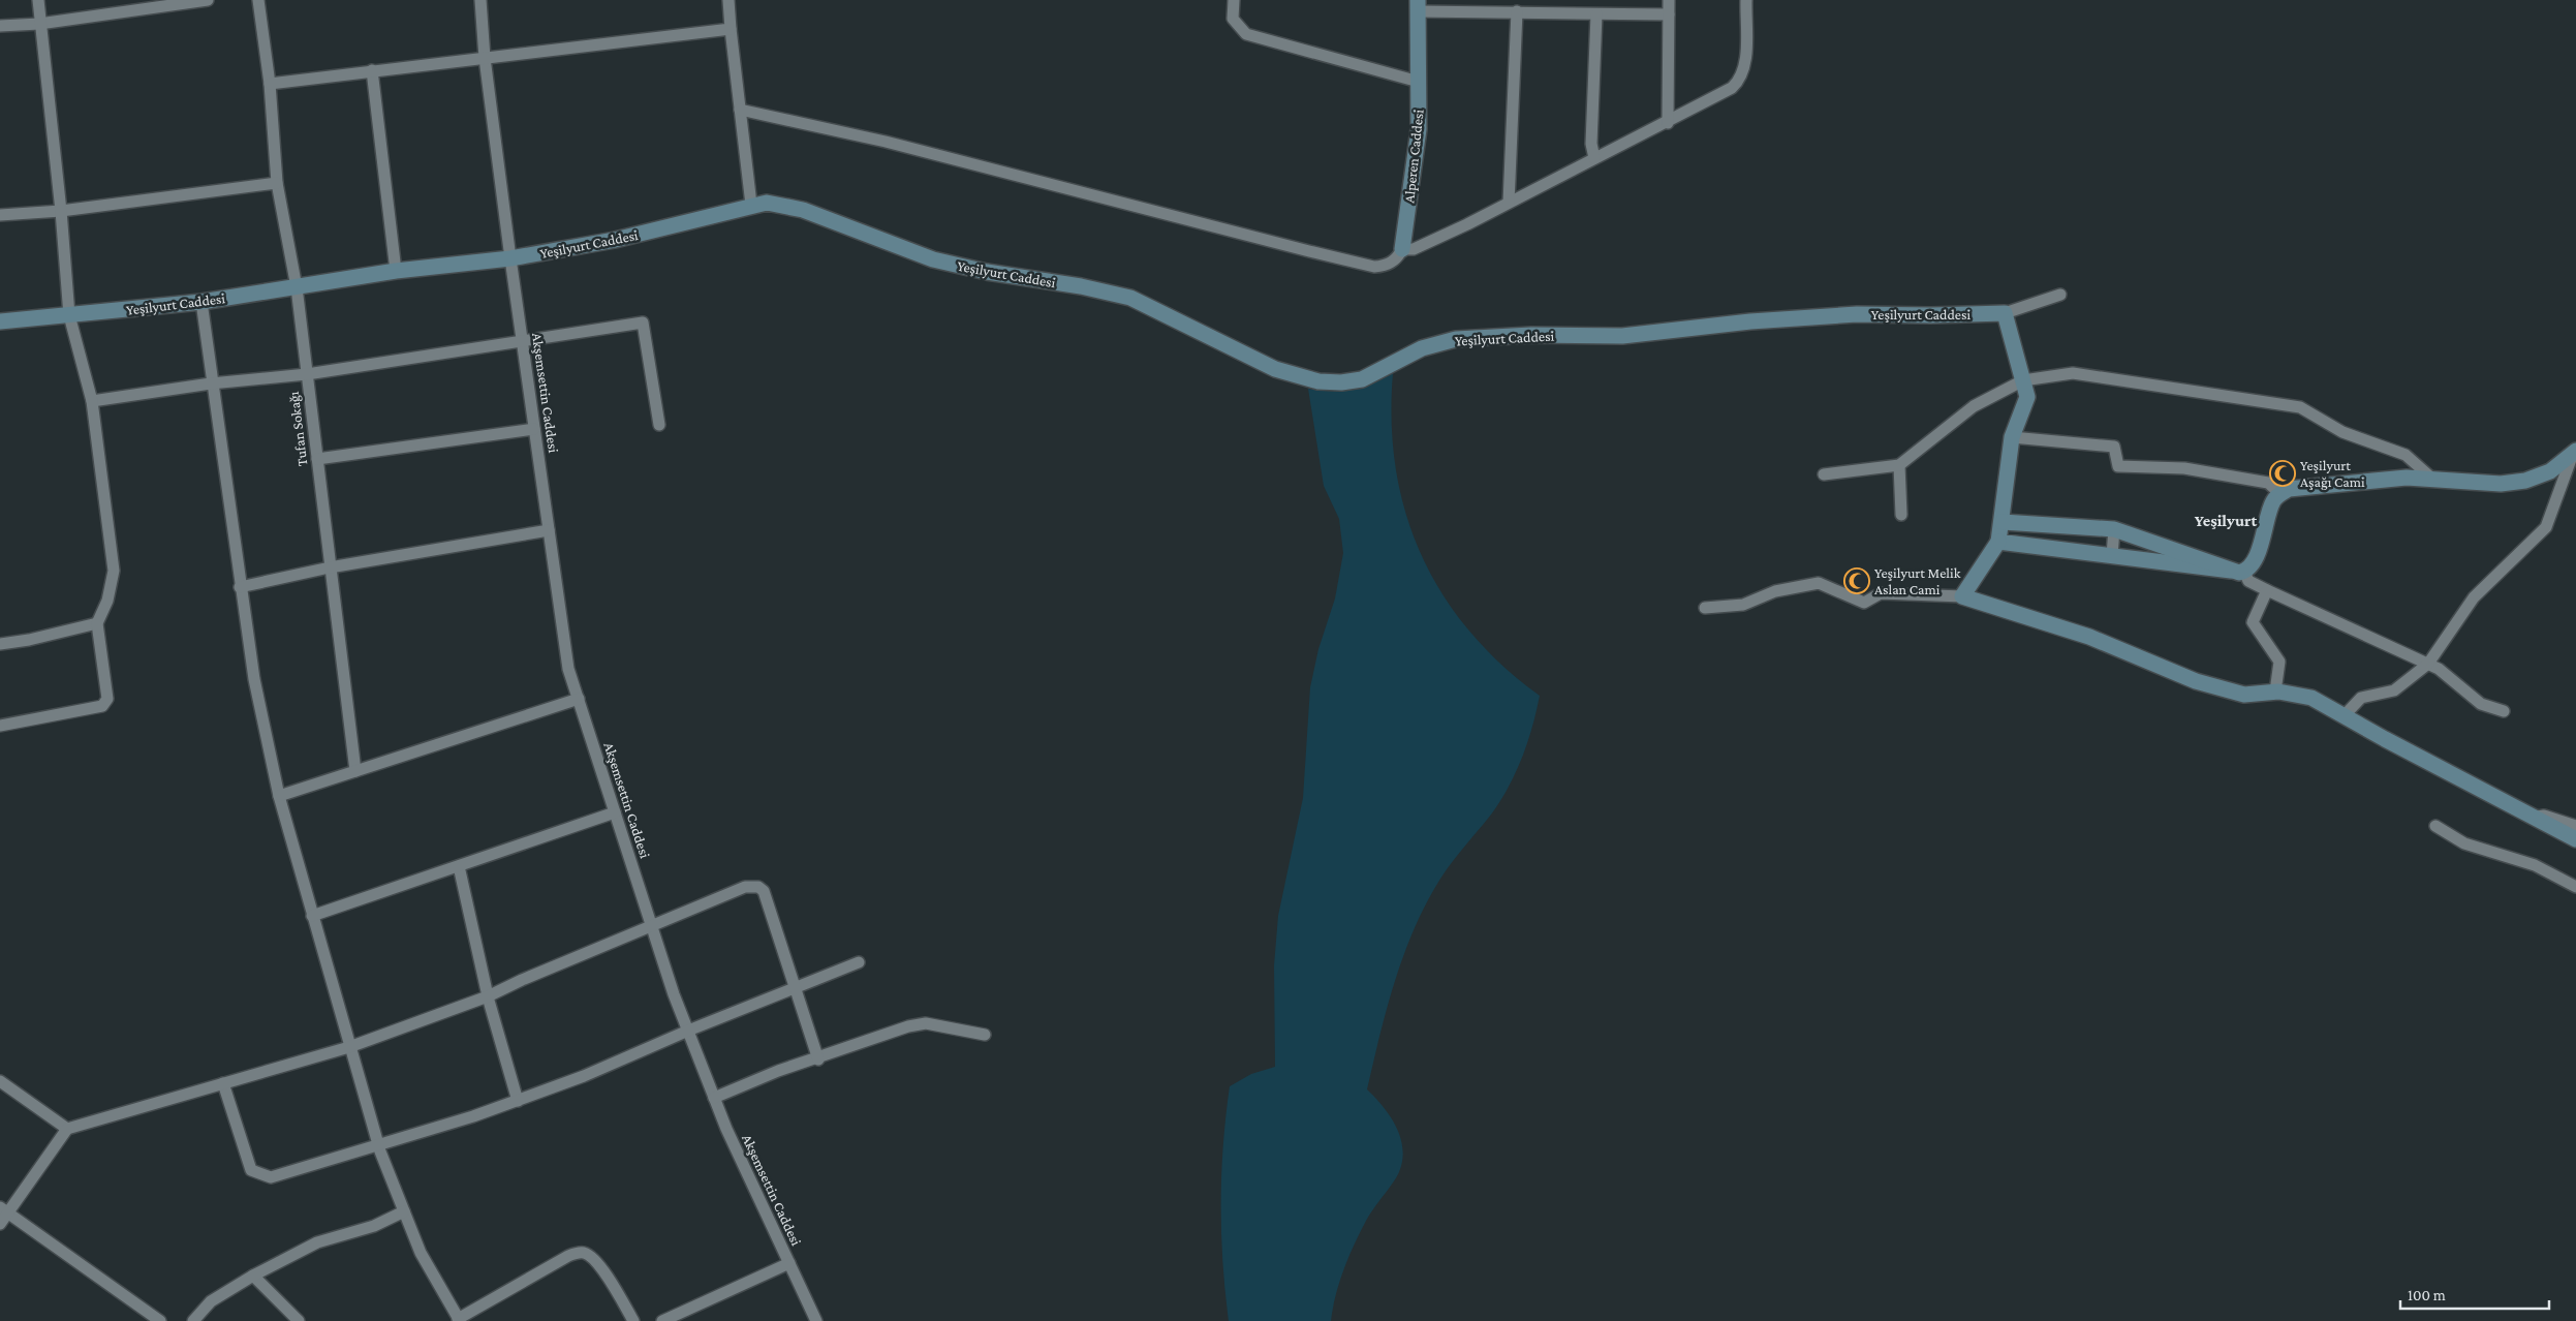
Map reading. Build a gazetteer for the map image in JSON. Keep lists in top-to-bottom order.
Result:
{
  "streets": {
    "street": [
      "Alperen Caddesi",
      "Yeşilyurt Caddesi",
      "Akşemsettin Caddesi",
      "Tufan Sokağı"
    ]
  },
  "crossings": [
    ["Yeşilyurt Caddesi", "Akşemsettin Caddesi"],
    ["Yeşilyurt Caddesi", "Tufan Sokağı"]
  ],
  "districts": ["Yeşilyurt"],
  "places": {
    "mosque": ["Yeşilyurt Aşağı Cami", "Yeşilyurt Melik Aslan Cami"]
  },
  "scale_bar": "100 m"
}
